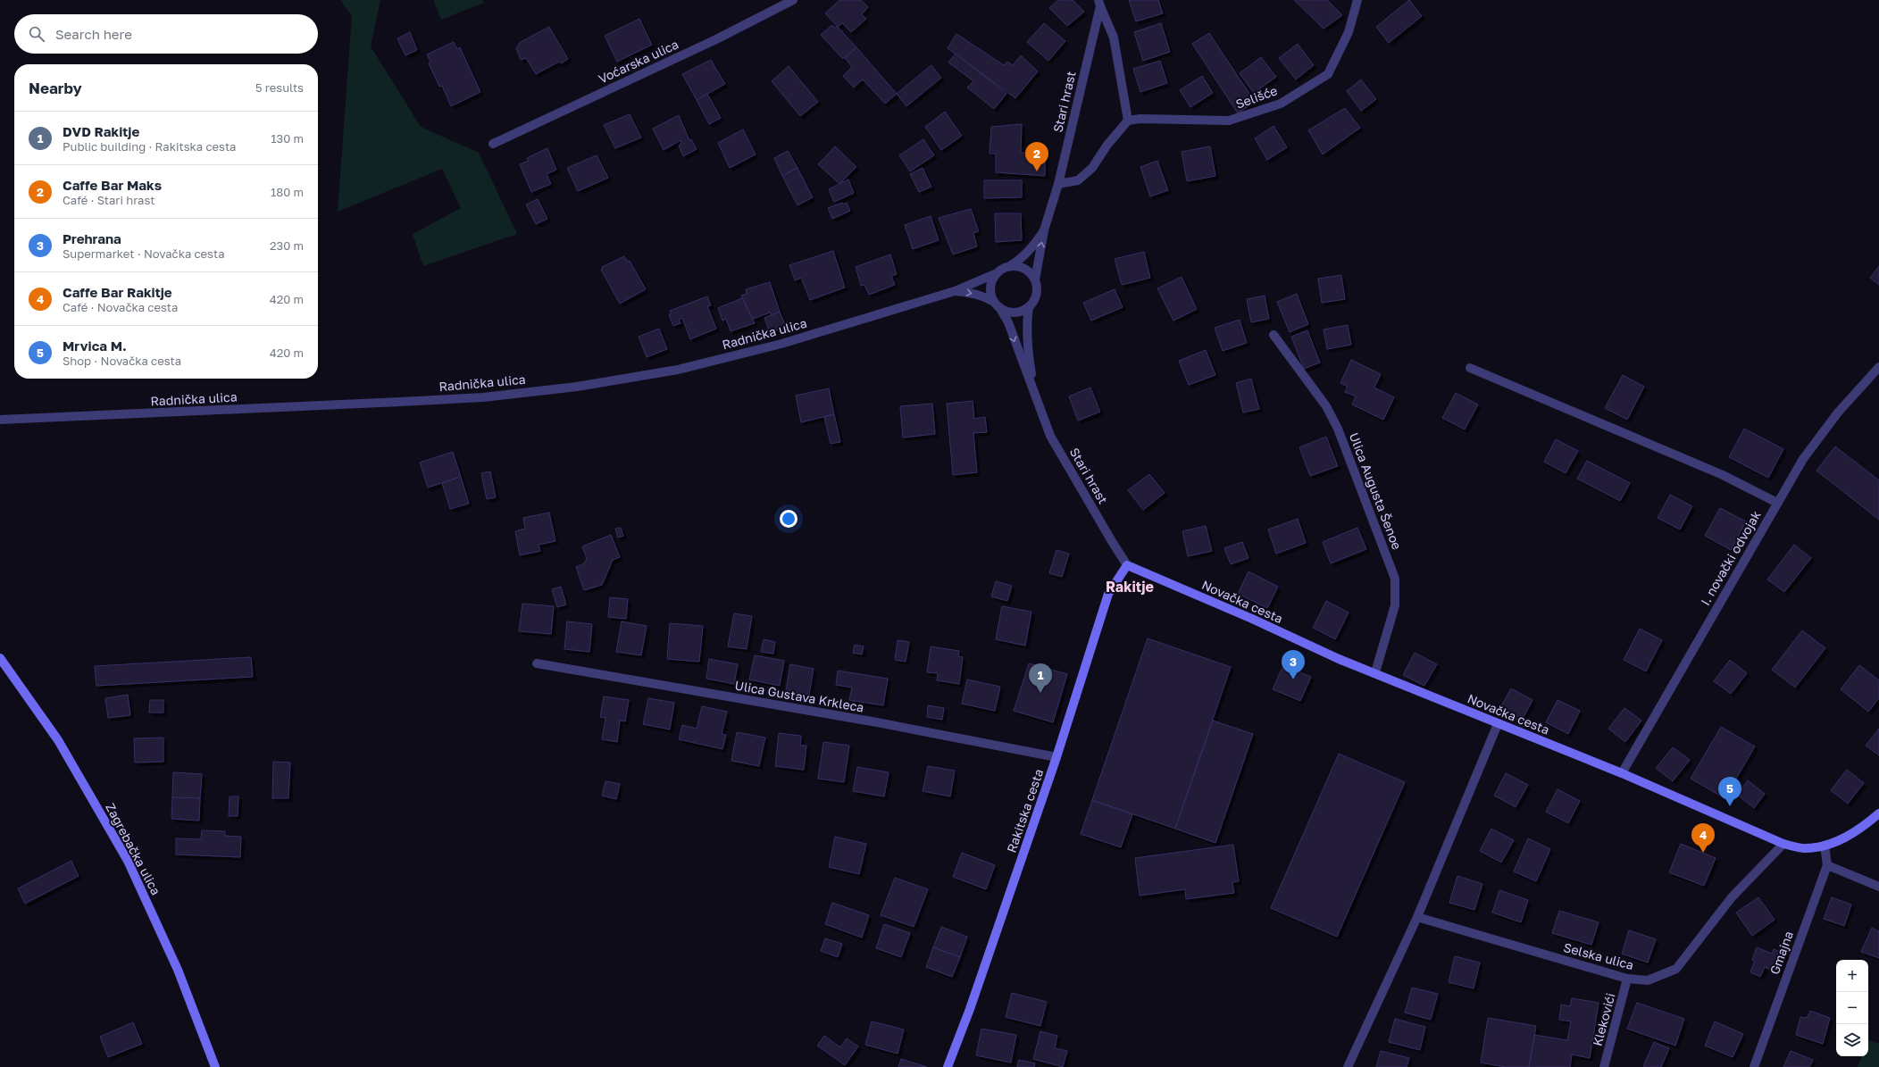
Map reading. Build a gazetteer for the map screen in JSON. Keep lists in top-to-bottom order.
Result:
{
  "streets": {
    "street": [
      "Voćarska ulica",
      "Selišće",
      "Stari hrast",
      "Radnička ulica",
      "Ulica Augusta Šenoe",
      "I. novački odvojak",
      "Novačka cesta",
      "Ulica Gustava Krkleca",
      "Rakitska cesta",
      "Zagrebačka ulica",
      "Gmajna",
      "Selska ulica",
      "Klekovići"
    ]
  },
  "crossings": [
    ["Stari hrast", "Radnička ulica"],
    ["Stari hrast", "Novačka cesta"],
    ["Stari hrast", "Rakitska cesta"],
    ["Ulica Augusta Šenoe", "Novačka cesta"],
    ["I. novački odvojak", "Novačka cesta"],
    ["Novačka cesta", "Rakitska cesta"],
    ["Novačka cesta", "Gmajna"],
    ["Novačka cesta", "Selska ulica"],
    ["Ulica Gustava Krkleca", "Rakitska cesta"],
    ["Selska ulica", "Klekovići"]
  ],
  "districts": ["Rakitje"],
  "page": {
    "search": "Search here",
    "heading": ["Nearby", "5 results"],
    "list": [
      {
        "mark": "1",
        "name": "DVD Rakitje",
        "note": "Public building · Rakitska cesta",
        "value": "130 m"
      },
      {
        "mark": "2",
        "name": "Caffe Bar Maks",
        "note": "Café · Stari hrast",
        "value": "180 m"
      },
      {
        "mark": "3",
        "name": "Prehrana",
        "note": "Supermarket · Novačka cesta",
        "value": "230 m"
      },
      {
        "mark": "4",
        "name": "Caffe Bar Rakitje",
        "note": "Café · Novačka cesta",
        "value": "420 m"
      },
      {
        "mark": "5",
        "name": "Mrvica M.",
        "note": "Shop · Novačka cesta",
        "value": "420 m"
      }
    ],
    "pins": [
      "2",
      "3",
      "1",
      "5",
      "4"
    ],
    "map_buttons": ["+", "−"]
  }
}
